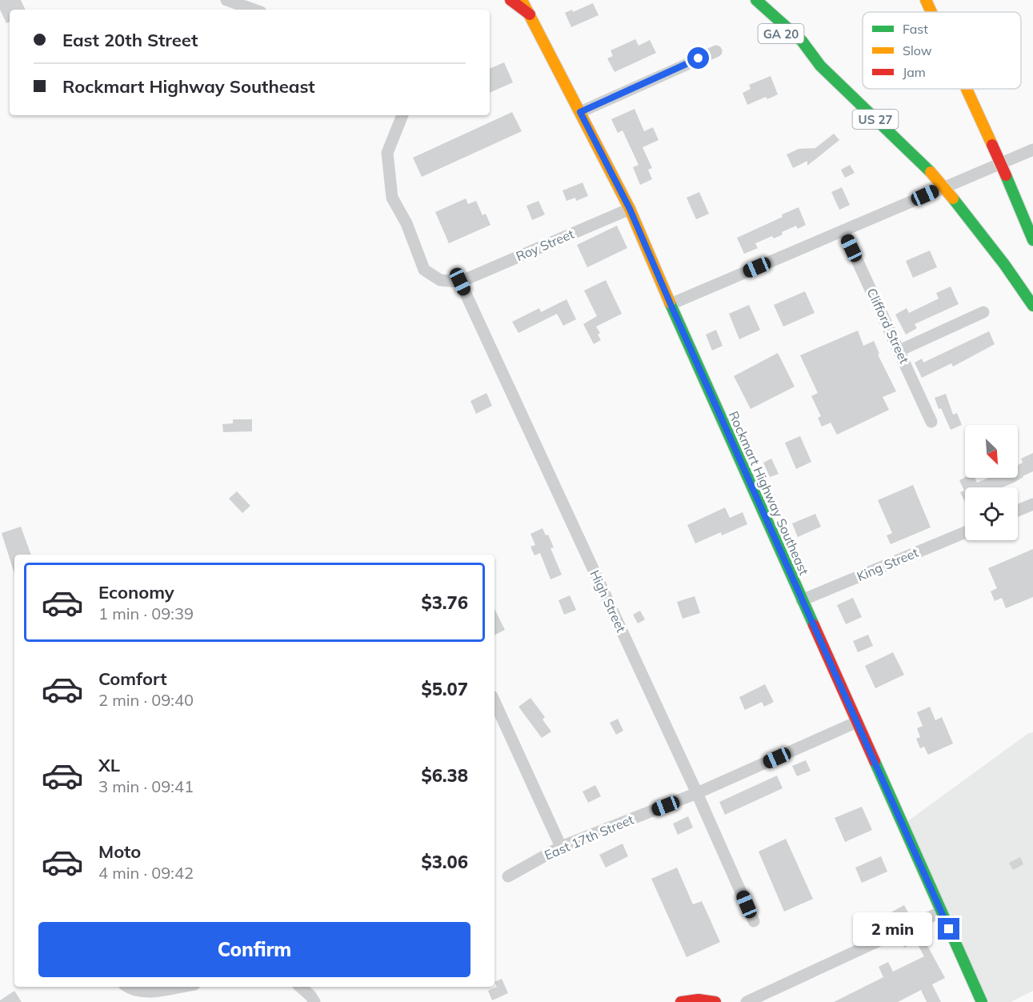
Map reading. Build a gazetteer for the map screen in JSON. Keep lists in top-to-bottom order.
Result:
{
  "streets": {
    "main road": ["GA 20", "US 27", "Rockmart Highway Southeast"],
    "street": [
      "Roy Street",
      "Clifford Street",
      "King Street",
      "High Street",
      "East 17th Street"
    ]
  },
  "crossings": [
    ["GA 20", "US 27"],
    ["Roy Street", "Rockmart Highway Southeast"],
    ["Roy Street", "High Street"],
    ["Rockmart Highway Southeast", "King Street"],
    ["Rockmart Highway Southeast", "East 17th Street"],
    ["High Street", "East 17th Street"]
  ],
  "legend": ["Fast", "Slow", "Jam"],
  "north": "bottom right",
  "page": {
    "banner": ["East 20th Street", "Rockmart Highway Southeast"],
    "list": [
      {
        "name": "Economy",
        "note": "1 min · 09:39",
        "value": "$3.76"
      },
      {
        "name": "Comfort",
        "note": "2 min · 09:40",
        "value": "$5.07"
      },
      {
        "name": "XL",
        "note": "3 min · 09:41",
        "value": "$6.38"
      },
      {
        "name": "Moto",
        "note": "4 min · 09:42",
        "value": "$3.06"
      }
    ],
    "bubble": "2 min",
    "buttons": "Confirm"
  }
}
